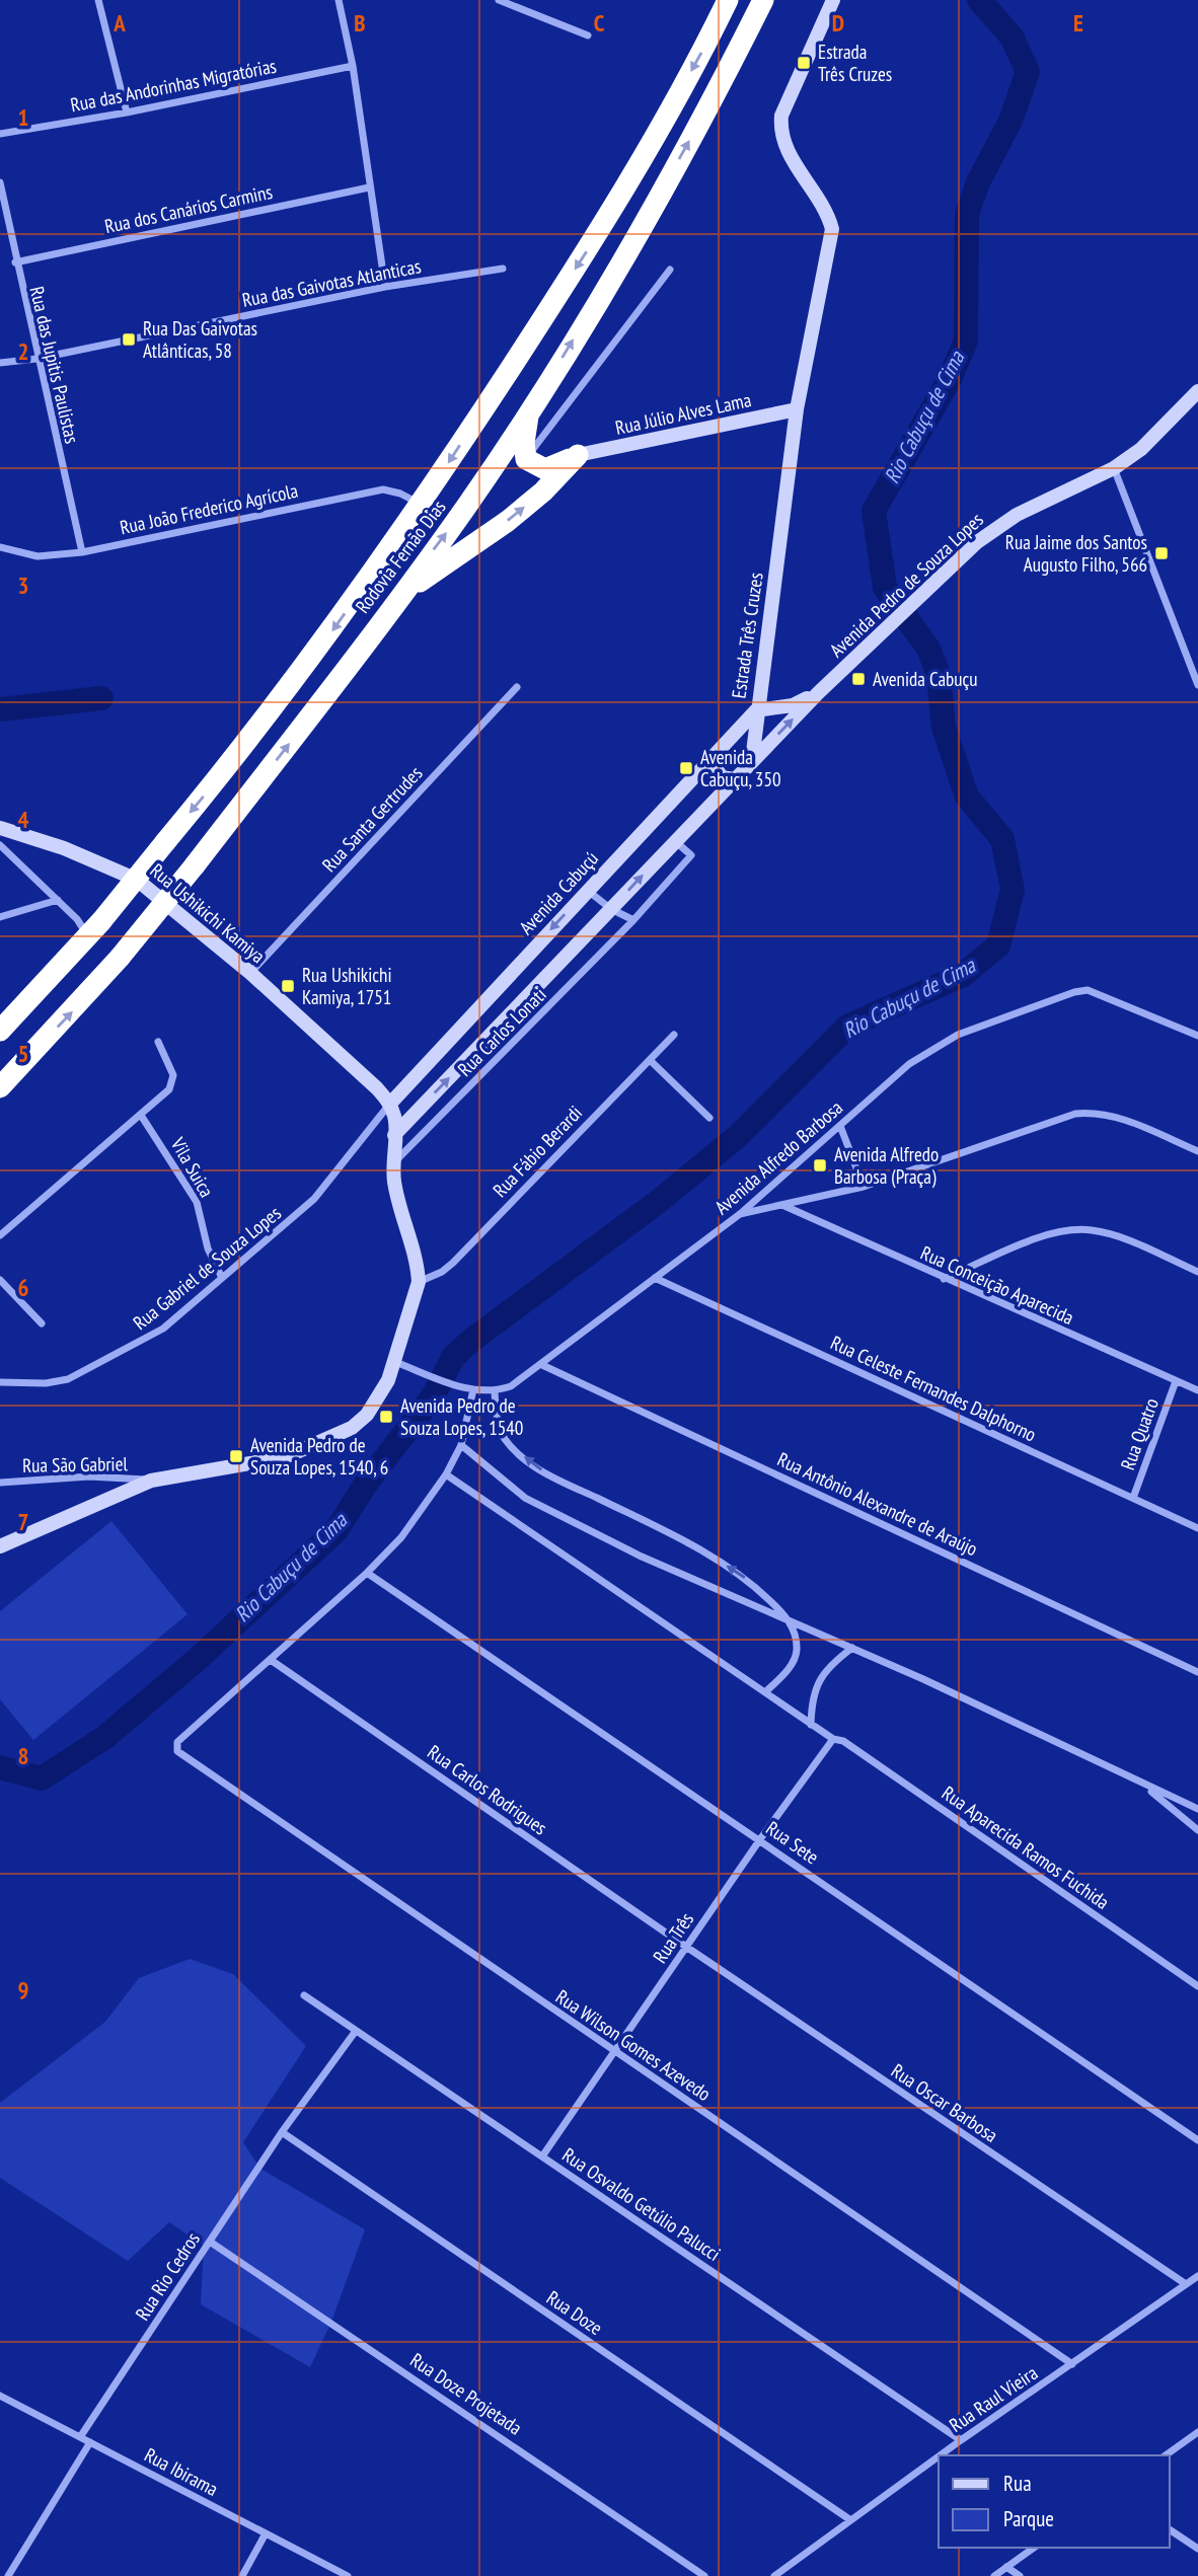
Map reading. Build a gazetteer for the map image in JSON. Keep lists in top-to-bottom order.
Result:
{
  "streets": {
    "highway": ["Rodovia Fernão Dias"],
    "main road": [
      "Rua Júlio Alves Lama",
      "Avenida Pedro de Souza Lopes",
      "Estrada Três Cruzes",
      "Avenida Cabuçú",
      "Rua Ushikichi Kamiya"
    ],
    "street": [
      "Rua das Andorinhas Migratórias",
      "Rua dos Canários Carmins",
      "Rua das Gaivotas Atlanticas",
      "Rua das Jupitis Paulistas",
      "Rua João Frederico Agrícola",
      "Rua Santa Gertrudes",
      "Rua Carlos Lonati",
      "Rua Fábio Berardi",
      "Avenida Alfredo Barbosa",
      "Vila Suica",
      "Rua Gabriel de Souza Lopes",
      "Rua Conceição Aparecida",
      "Rua Celeste Fernandes Dalphorno",
      "Rua Quatro",
      "Rua São Gabriel",
      "Rua Antônio Alexandre de Araújo",
      "Rua Carlos Rodrigues",
      "Rua Sete",
      "Rua Aparecida Ramos Fuchida",
      "Rua Três",
      "Rua Wilson Gomes Azevedo",
      "Rua Oscar Barbosa",
      "Rua Osvaldo Getúlio Palucci",
      "Rua Rio Cedros",
      "Rua Doze",
      "Rua Doze Projetada",
      "Rua Raul Vieira",
      "Rua Ibirama"
    ]
  },
  "crossings": [
    ["Rua dos Canários Carmins", "Rua das Jupitis Paulistas"],
    ["Rua das Gaivotas Atlanticas", "Rua das Jupitis Paulistas"],
    ["Rua das Jupitis Paulistas", "Rua João Frederico Agrícola"],
    ["Rua Júlio Alves Lama", "Estrada Três Cruzes"],
    ["Rua João Frederico Agrícola", "Rodovia Fernão Dias"],
    ["Avenida Pedro de Souza Lopes", "Estrada Três Cruzes"],
    ["Estrada Três Cruzes", "Avenida Cabuçú"],
    ["Rua Santa Gertrudes", "Rua Ushikichi Kamiya"],
    ["Avenida Cabuçú", "Rua Ushikichi Kamiya"],
    ["Avenida Cabuçú", "Rua Gabriel de Souza Lopes"],
    ["Rua Ushikichi Kamiya", "Rua Gabriel de Souza Lopes"],
    ["Avenida Alfredo Barbosa", "Rua Celeste Fernandes Dalphorno"],
    ["Avenida Alfredo Barbosa", "Rua Antônio Alexandre de Araújo"],
    ["Vila Suica", "Rua Gabriel de Souza Lopes"],
    ["Rua Conceição Aparecida", "Rua Quatro"],
    ["Rua Celeste Fernandes Dalphorno", "Rua Quatro"],
    ["Rua Carlos Rodrigues", "Rua Três"],
    ["Rua Carlos Rodrigues", "Rua Wilson Gomes Azevedo"],
    ["Rua Carlos Rodrigues", "Rua Oscar Barbosa"],
    ["Rua Sete", "Rua Três"],
    ["Rua Aparecida Ramos Fuchida", "Rua Três"],
    ["Rua Três", "Rua Wilson Gomes Azevedo"],
    ["Rua Três", "Rua Oscar Barbosa"],
    ["Rua Três", "Rua Osvaldo Getúlio Palucci"],
    ["Rua Wilson Gomes Azevedo", "Rua Raul Vieira"],
    ["Rua Oscar Barbosa", "Rua Raul Vieira"],
    ["Rua Osvaldo Getúlio Palucci", "Rua Rio Cedros"],
    ["Rua Osvaldo Getúlio Palucci", "Rua Raul Vieira"],
    ["Rua Rio Cedros", "Rua Doze"],
    ["Rua Rio Cedros", "Rua Doze Projetada"],
    ["Rua Rio Cedros", "Rua Ibirama"],
    ["Rua Doze", "Rua Raul Vieira"]
  ],
  "water": ["Rio Cabuçu de Cima"],
  "places": {
    "transit": [
      "Estrada Três Cruzes",
      "Rua Das Gaivotas Atlânticas, 58",
      "Rua Jaime dos Santos Augusto Filho, 566",
      "Avenida Cabuçu",
      "Avenida Cabuçu, 350",
      "Rua Ushikichi Kamiya, 1751",
      "Avenida Alfredo Barbosa (Praça)",
      "Avenida Pedro de Souza Lopes, 1540",
      "Avenida Pedro de Souza Lopes, 1540, 6"
    ]
  },
  "legend": ["Rua", "Parque"],
  "grid": {
    "columns": [
      "A",
      "B",
      "C",
      "D",
      "E"
    ],
    "rows": [
      "1",
      "2",
      "3",
      "4",
      "5",
      "6",
      "7",
      "8",
      "9"
    ]
  }
}
